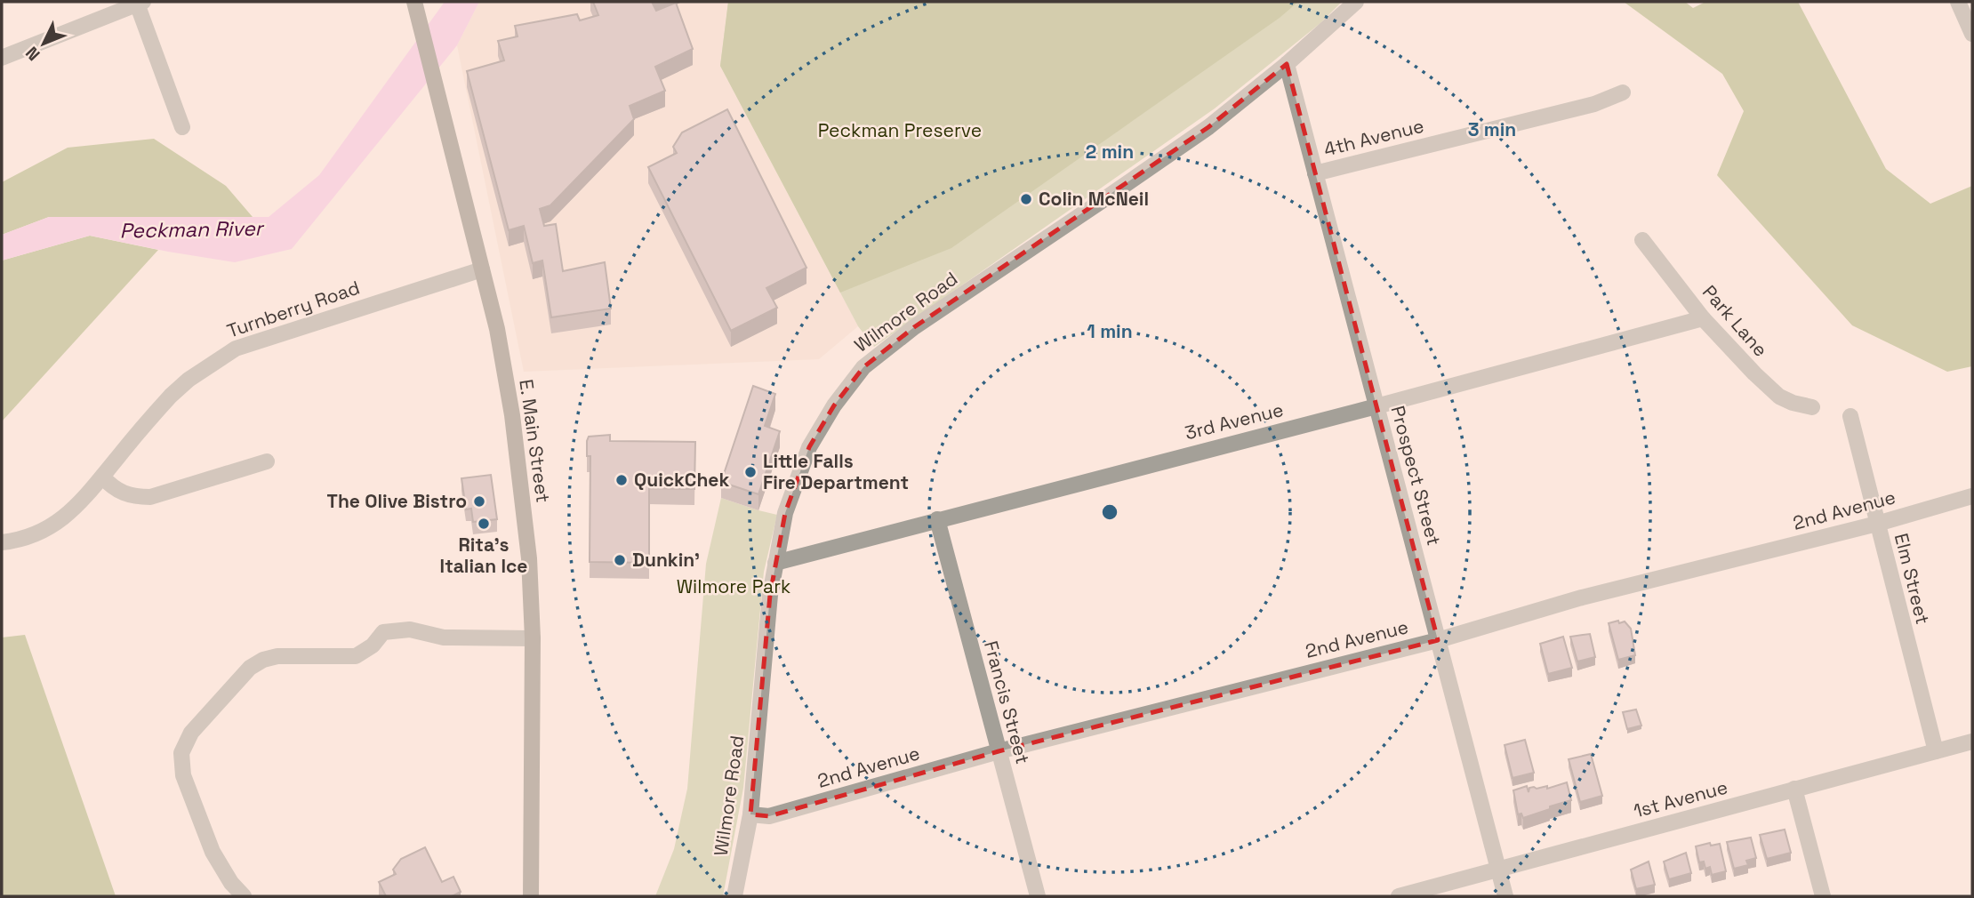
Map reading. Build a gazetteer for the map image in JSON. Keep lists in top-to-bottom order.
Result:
{
  "streets": {
    "main road": ["E. Main Street"],
    "street": [
      "4th Avenue",
      "Turnberry Road",
      "Wilmore Road",
      "Park Lane",
      "3rd Avenue",
      "Prospect Street",
      "2nd Avenue",
      "Elm Street",
      "Francis Street",
      "1st Avenue"
    ]
  },
  "crossings": [
    ["4th Avenue", "Prospect Street"],
    ["Turnberry Road", "E. Main Street"],
    ["Wilmore Road", "3rd Avenue"],
    ["Wilmore Road", "Prospect Street"],
    ["Wilmore Road", "2nd Avenue"],
    ["Park Lane", "3rd Avenue"],
    ["3rd Avenue", "Prospect Street"],
    ["3rd Avenue", "Francis Street"],
    ["Prospect Street", "2nd Avenue"],
    ["Prospect Street", "1st Avenue"],
    ["2nd Avenue", "Elm Street"],
    ["2nd Avenue", "Francis Street"],
    ["Elm Street", "1st Avenue"]
  ],
  "water": ["Peckman River"],
  "parks": ["Peckman Preserve", "Wilmore Park"],
  "places": [
    "Colin McNeil",
    "Little Falls Fire Department",
    "QuickChek",
    "The Olive Bistro",
    "Rita's Italian Ice",
    "Dunkin'"
  ],
  "north": "bottom left",
  "rings": ["3 min", "2 min", "1 min"]
}
